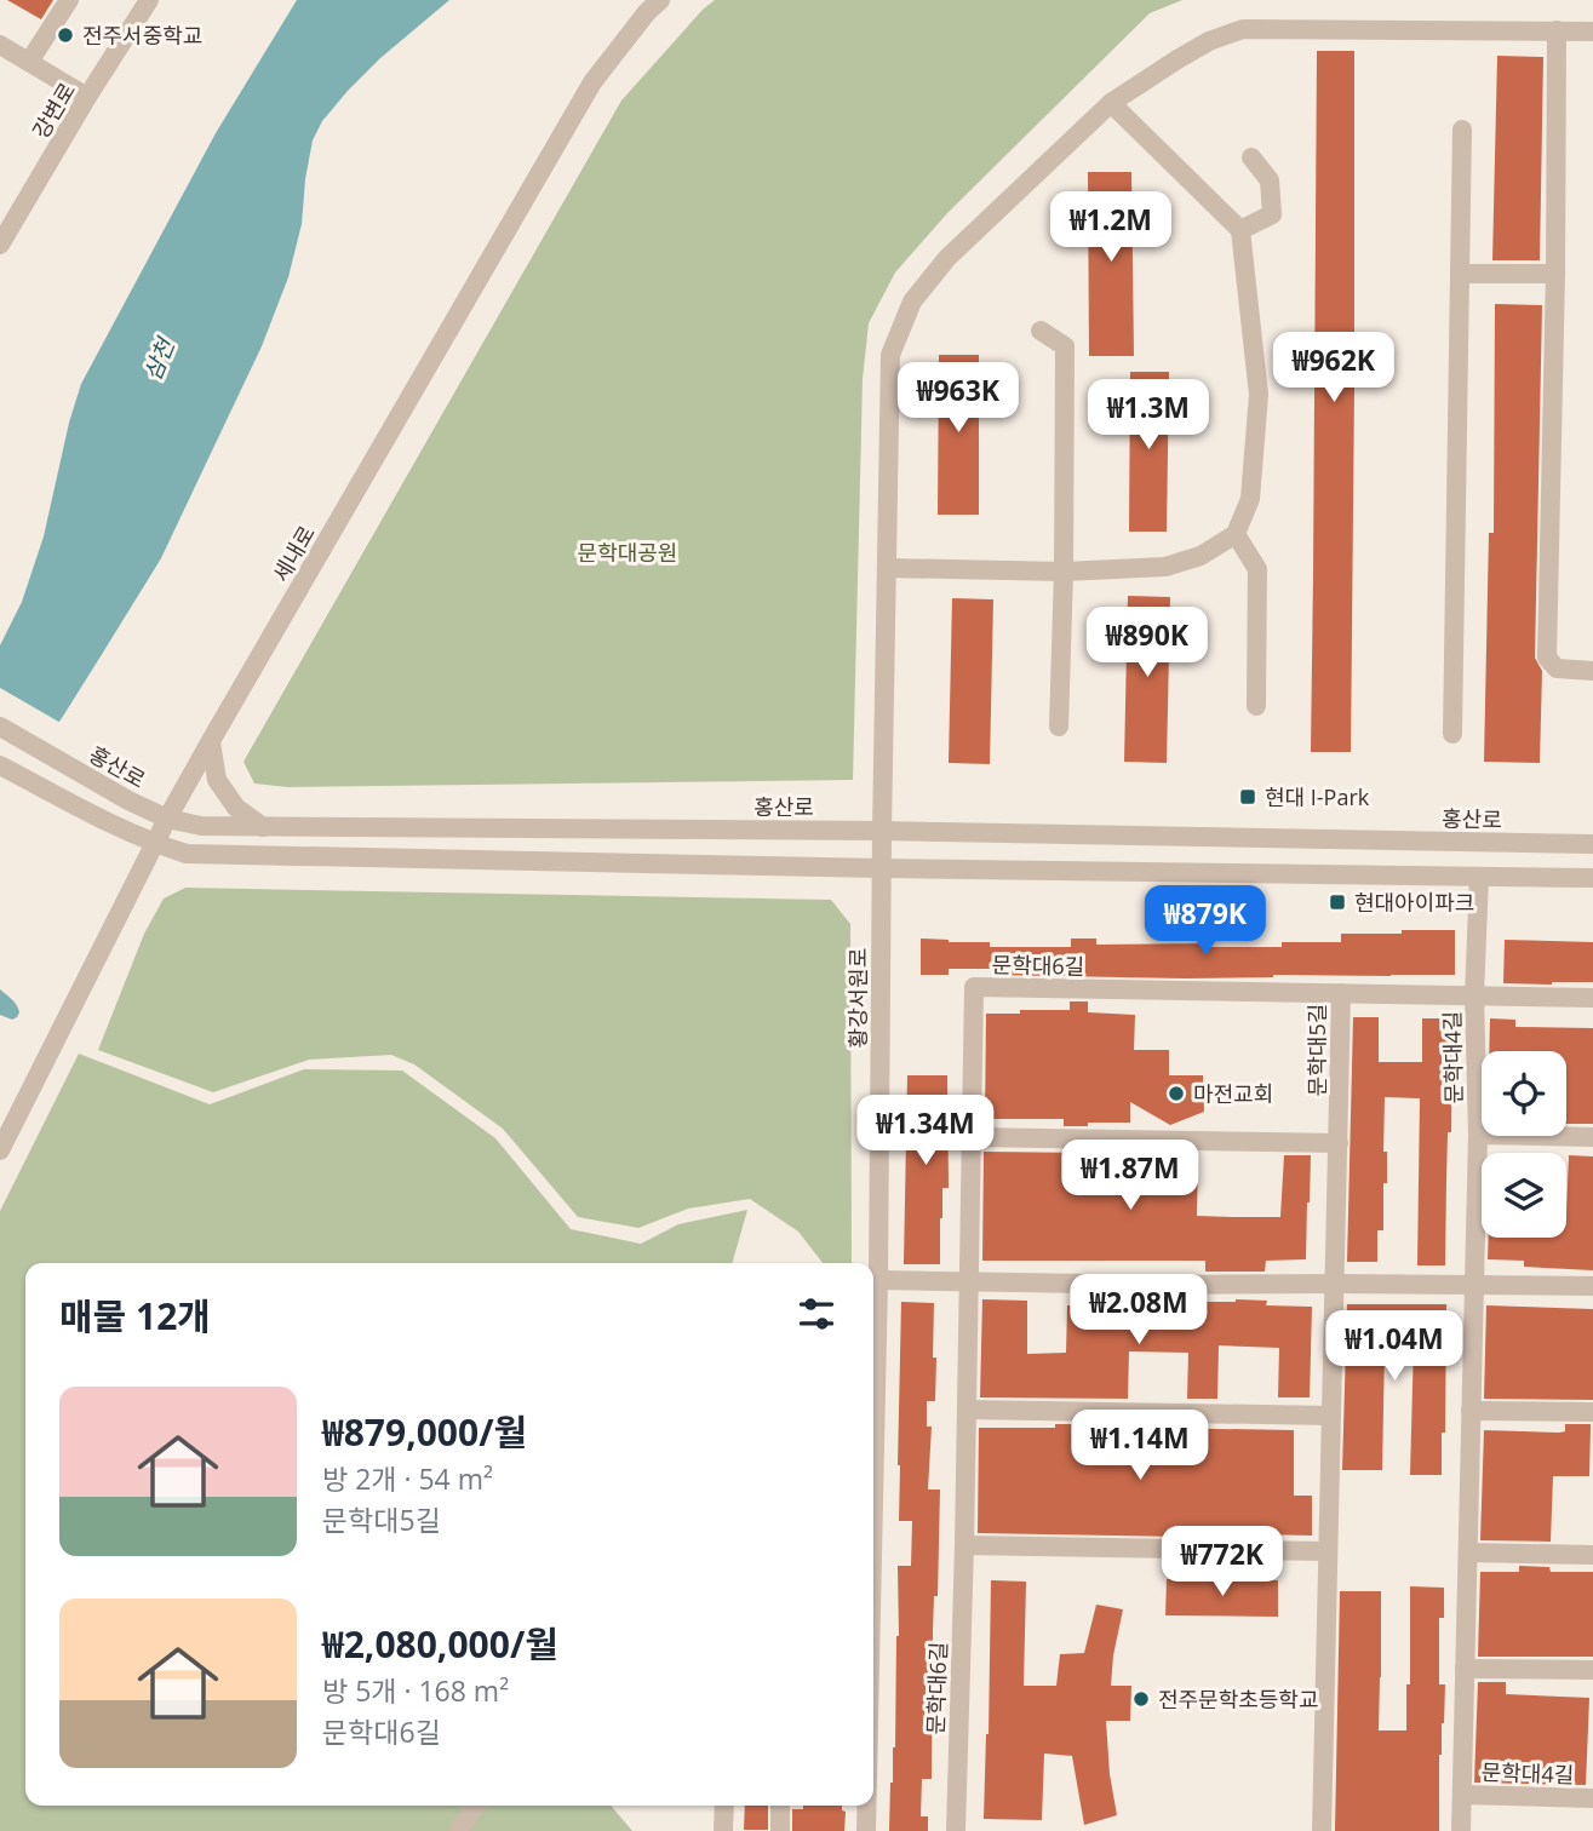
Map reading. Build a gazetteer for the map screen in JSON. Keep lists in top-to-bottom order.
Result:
{
  "streets": {
    "street": [
      "강변로",
      "세내로",
      "홍산로",
      "문학대6길",
      "황강서원로",
      "문학대5길",
      "문학대4길"
    ]
  },
  "crossings": [
    ["세내로", "홍산로"],
    ["홍산로", "황강서원로"],
    ["문학대6길", "문학대5길"]
  ],
  "water": ["삼천"],
  "parks": ["문학대공원"],
  "places": {
    "other": ["전주서중학교", "마전교회", "전주문학초등학교"],
    "transit": ["현대 I-Park", "현대아이파크"]
  },
  "page": {
    "price": [
      "₩1.2M",
      "₩962K",
      "₩963K",
      "₩1.3M",
      "₩890K",
      "₩879K",
      "₩1.34M",
      "₩1.87M",
      "₩2.08M",
      "₩1.04M",
      "₩1.14M",
      "₩772K"
    ],
    "heading": "매물 12개",
    "list": [
      {
        "name": "₩879,000/월",
        "note": "방 2개 · 54 m² · 문학대5길"
      },
      {
        "name": "₩2,080,000/월",
        "note": "방 5개 · 168 m² · 문학대6길"
      }
    ]
  }
}
